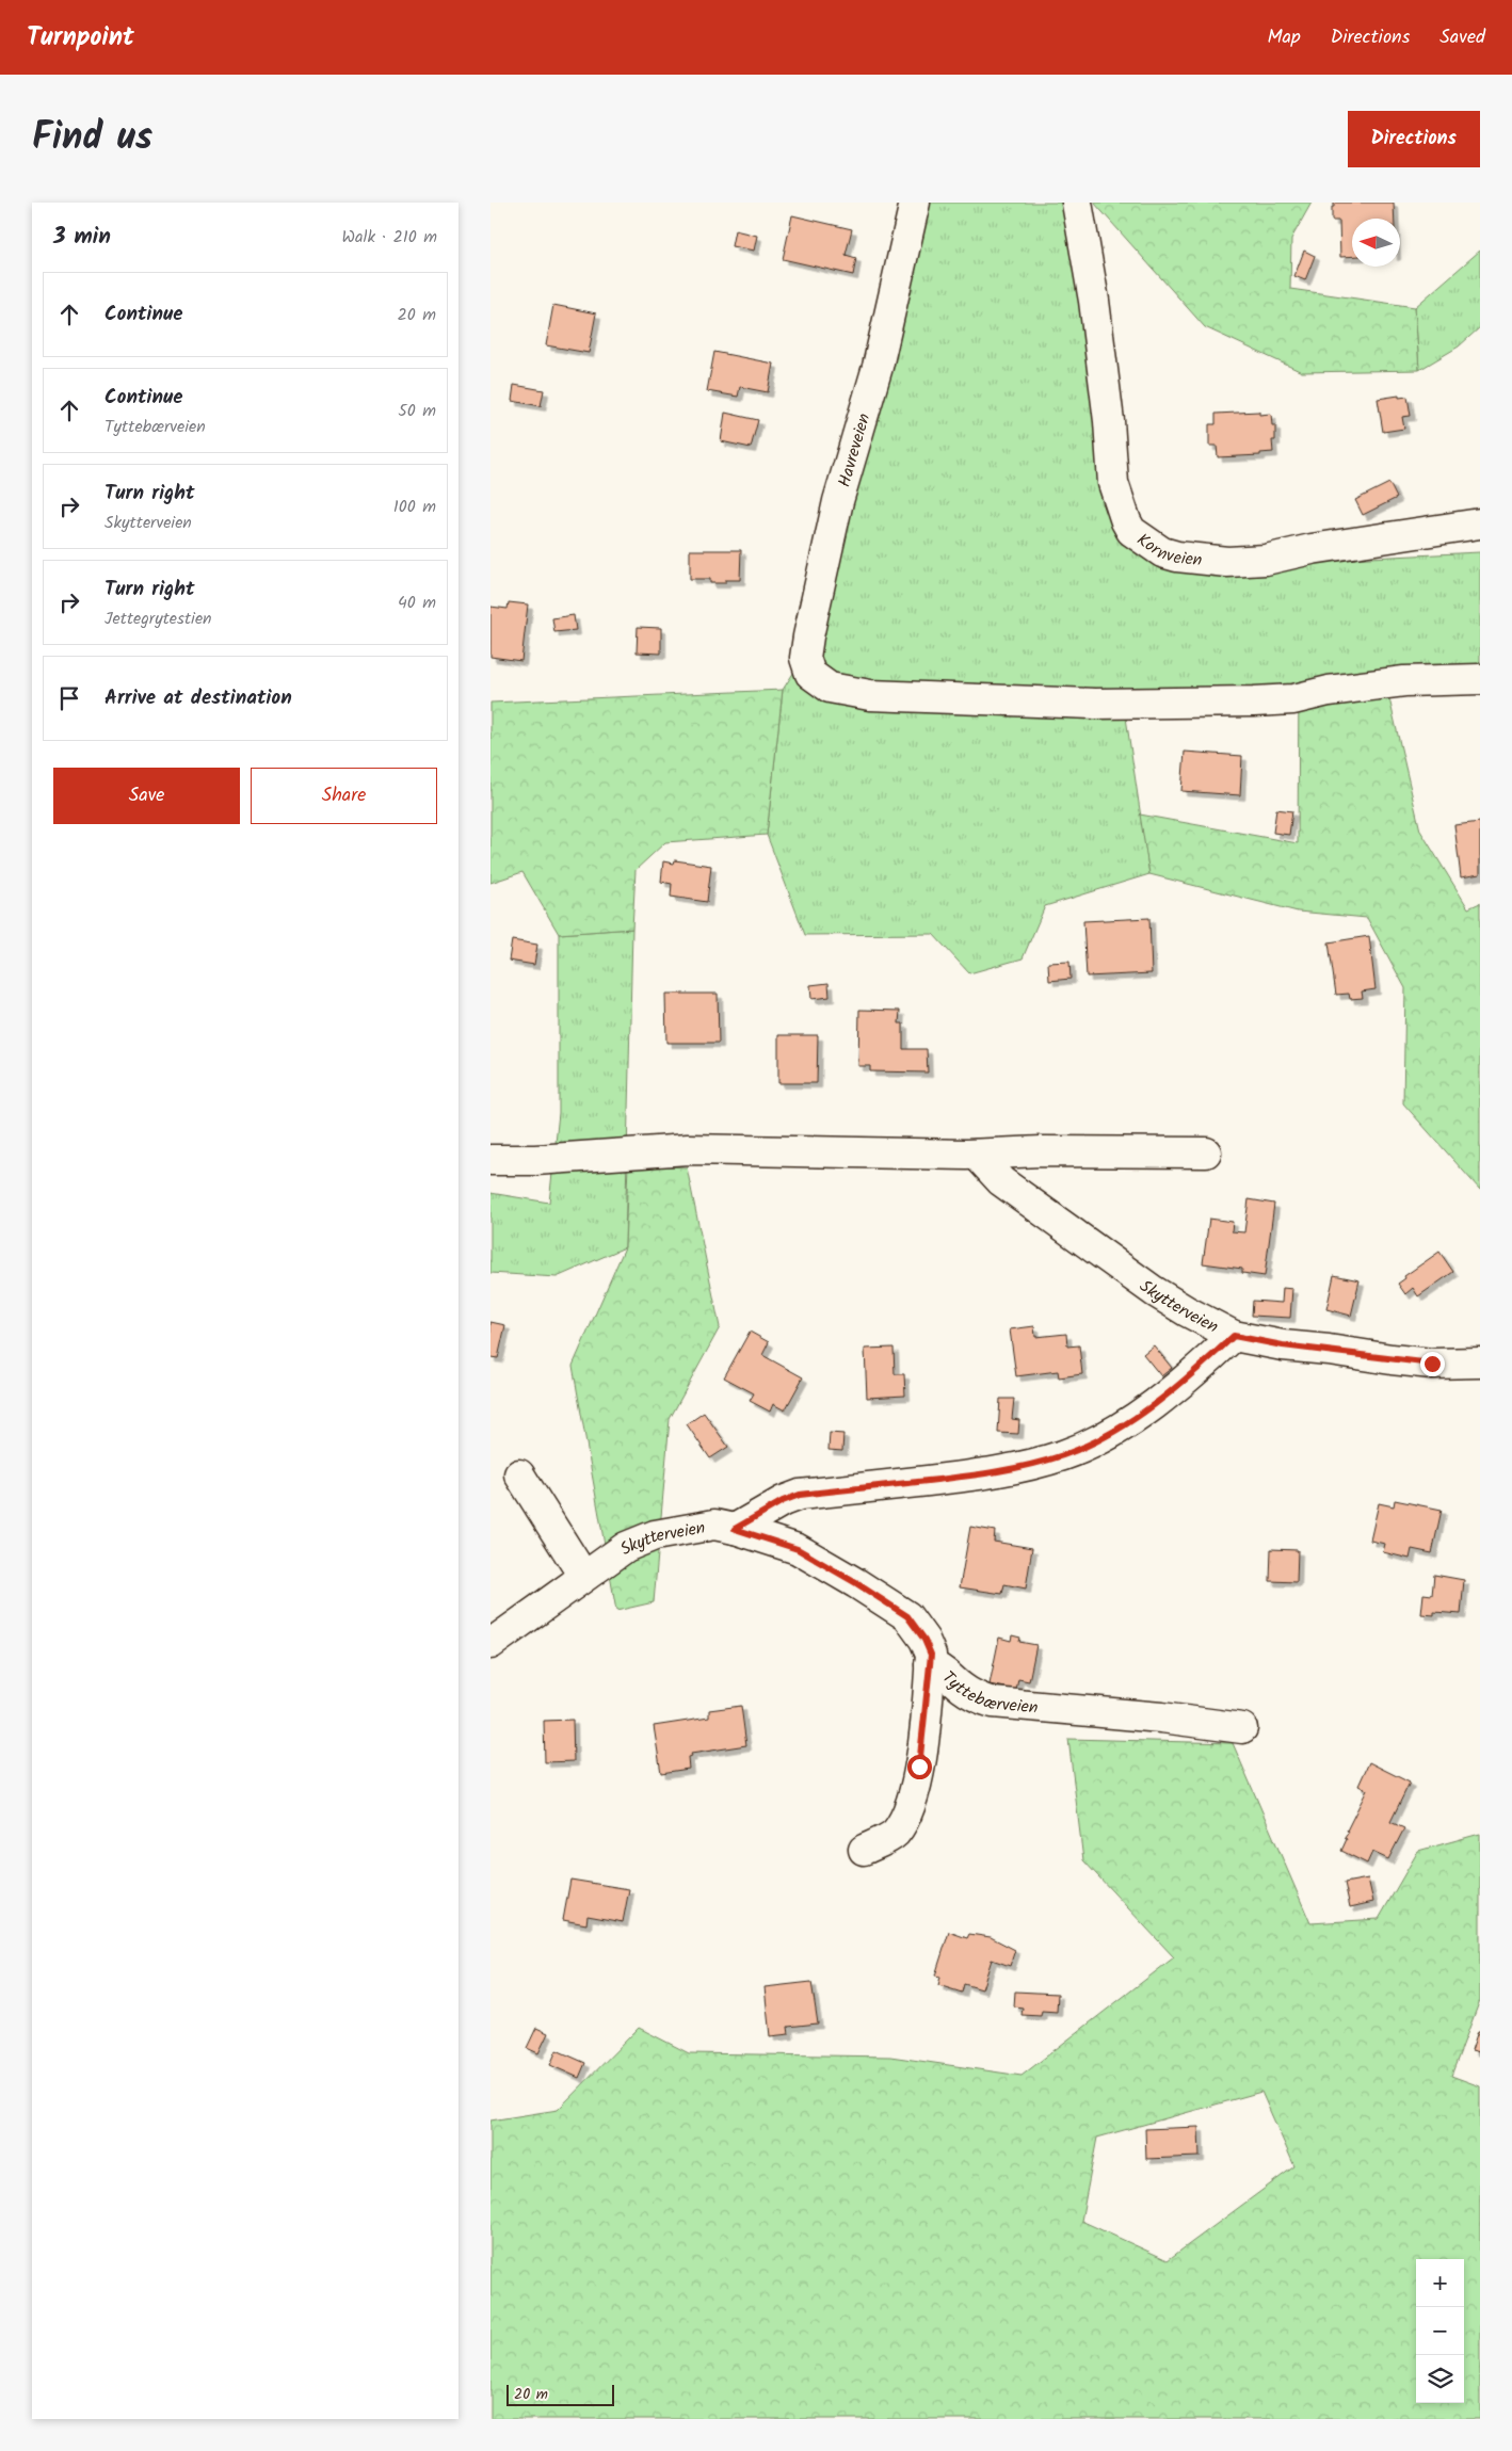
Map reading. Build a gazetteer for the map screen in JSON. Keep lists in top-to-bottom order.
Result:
{
  "streets": {
    "street": [
      "Havreveien",
      "Kornveien",
      "Skytterveien",
      "Tyttebærveien"
    ]
  },
  "crossings": [
    ["Skytterveien", "Tyttebærveien"]
  ],
  "scale_bar": "20 m",
  "north": "left",
  "page": {
    "header": "Turnpoint",
    "nav": ["Map", "Directions", "Saved"],
    "title": "Find us",
    "buttons": [
      "Directions",
      ["Save", "Share"]
    ],
    "heading": ["3 min", "Walk · 210 m"],
    "list": [
      ["Continue", "20 m"],
      ["Continue", "Tyttebærveien", "50 m"],
      ["Turn right", "Skytterveien", "100 m"],
      ["Turn right", "Jettegrytestien", "40 m"],
      "Arrive at destination"
    ],
    "map_buttons": ["+", "−"],
    "scale": "20 m"
  }
}
